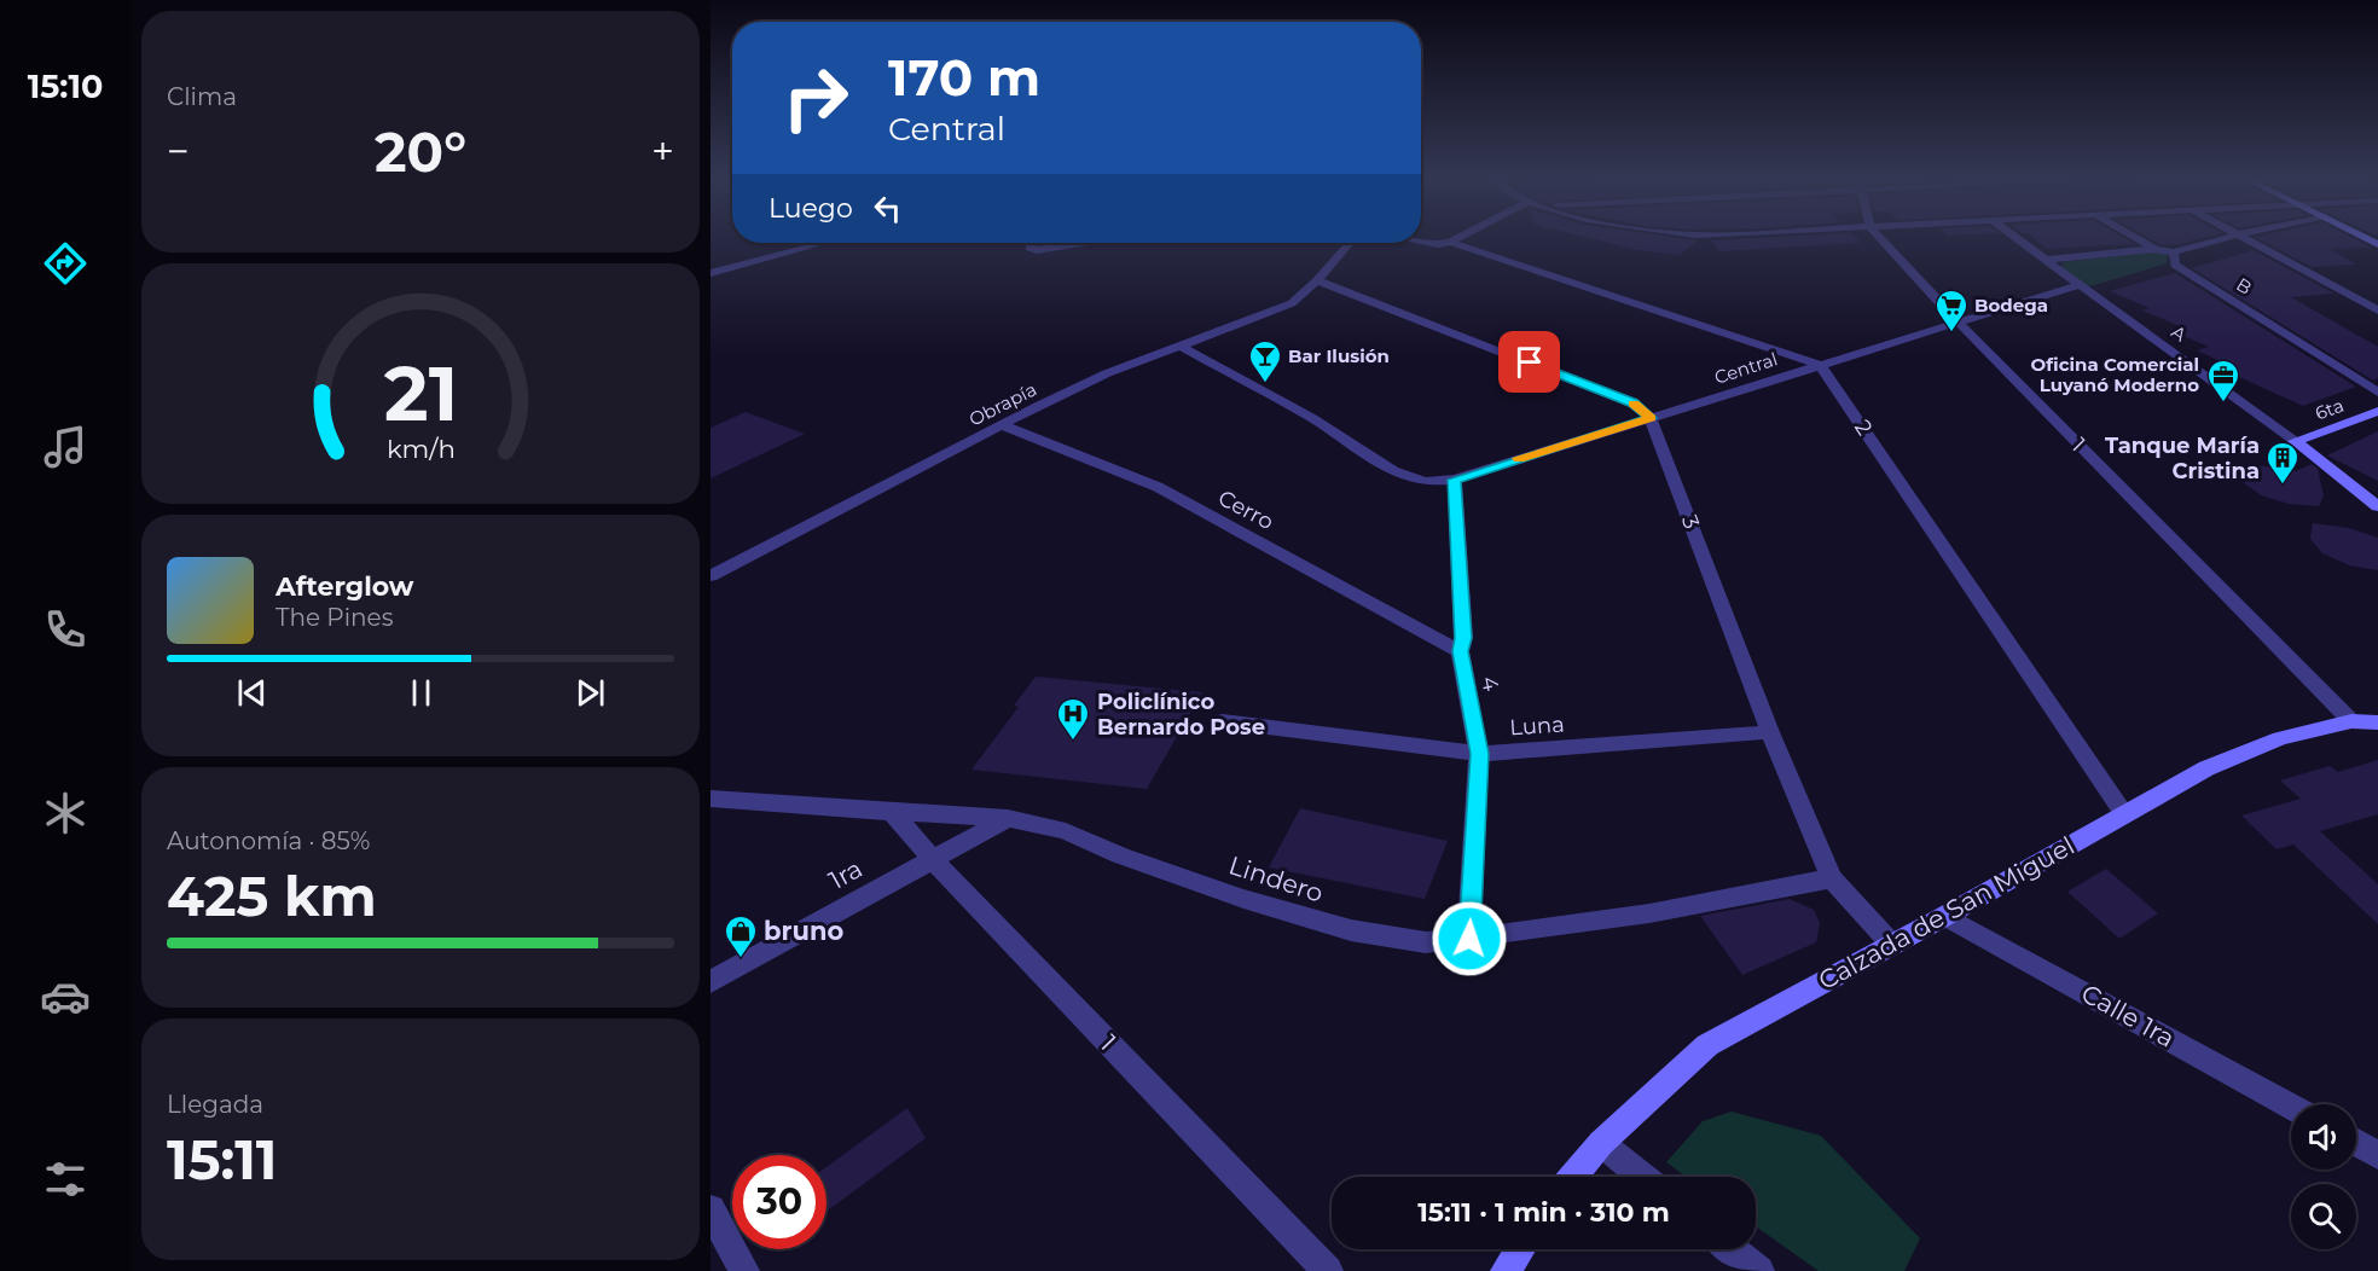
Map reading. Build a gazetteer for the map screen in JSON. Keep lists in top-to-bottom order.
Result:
{
  "streets": {
    "main road": ["A", "6ta", "Calzada de San Miguel"],
    "street": [
      "B",
      "Central",
      "Obrapía",
      "2",
      "1",
      "Cerro",
      "3",
      "4",
      "Luna",
      "1ra",
      "Lindero",
      "Calle 1ra"
    ]
  },
  "crossings": [
    ["A", "Central"],
    ["A", "6ta"],
    ["Central", "Obrapía"],
    ["Central", "2"],
    ["Central", "1"],
    ["Central", "3"],
    ["Central", "4"],
    ["Obrapía", "Cerro"],
    ["2", "Calzada de San Miguel"],
    ["1", "1ra"],
    ["1", "Lindero"],
    ["1", "Calzada de San Miguel"],
    ["Cerro", "4"],
    ["3", "Luna"],
    ["3", "Lindero"],
    ["3", "Calzada de San Miguel"],
    ["4", "Luna"],
    ["4", "Lindero"],
    ["1ra", "Lindero"],
    ["Calzada de San Miguel", "Calle 1ra"]
  ],
  "places": {
    "supermarket": ["Bodega"],
    "bar": ["Bar Ilusión"],
    "office": ["Oficina Comercial Luyanó Moderno"],
    "building": ["Tanque María Cristina"],
    "hospital": ["Policlínico Bernardo Pose"],
    "shop": ["bruno"]
  },
  "page": {
    "tabs": "15:10",
    "tile": [
      "Clima",
      ["Autonomía · 85%", "425 km"],
      ["Llegada", "15:11"]
    ],
    "turn": ["170 m", "Central"],
    "heat": ["−", "20°", "+"],
    "then": "Luego",
    "song": ["Afterglow", "The Pines"],
    "limit": "30",
    "trip": "15:11 · 1 min · 310 m",
    "gauge": ["21", "km/h"]
  }
}
